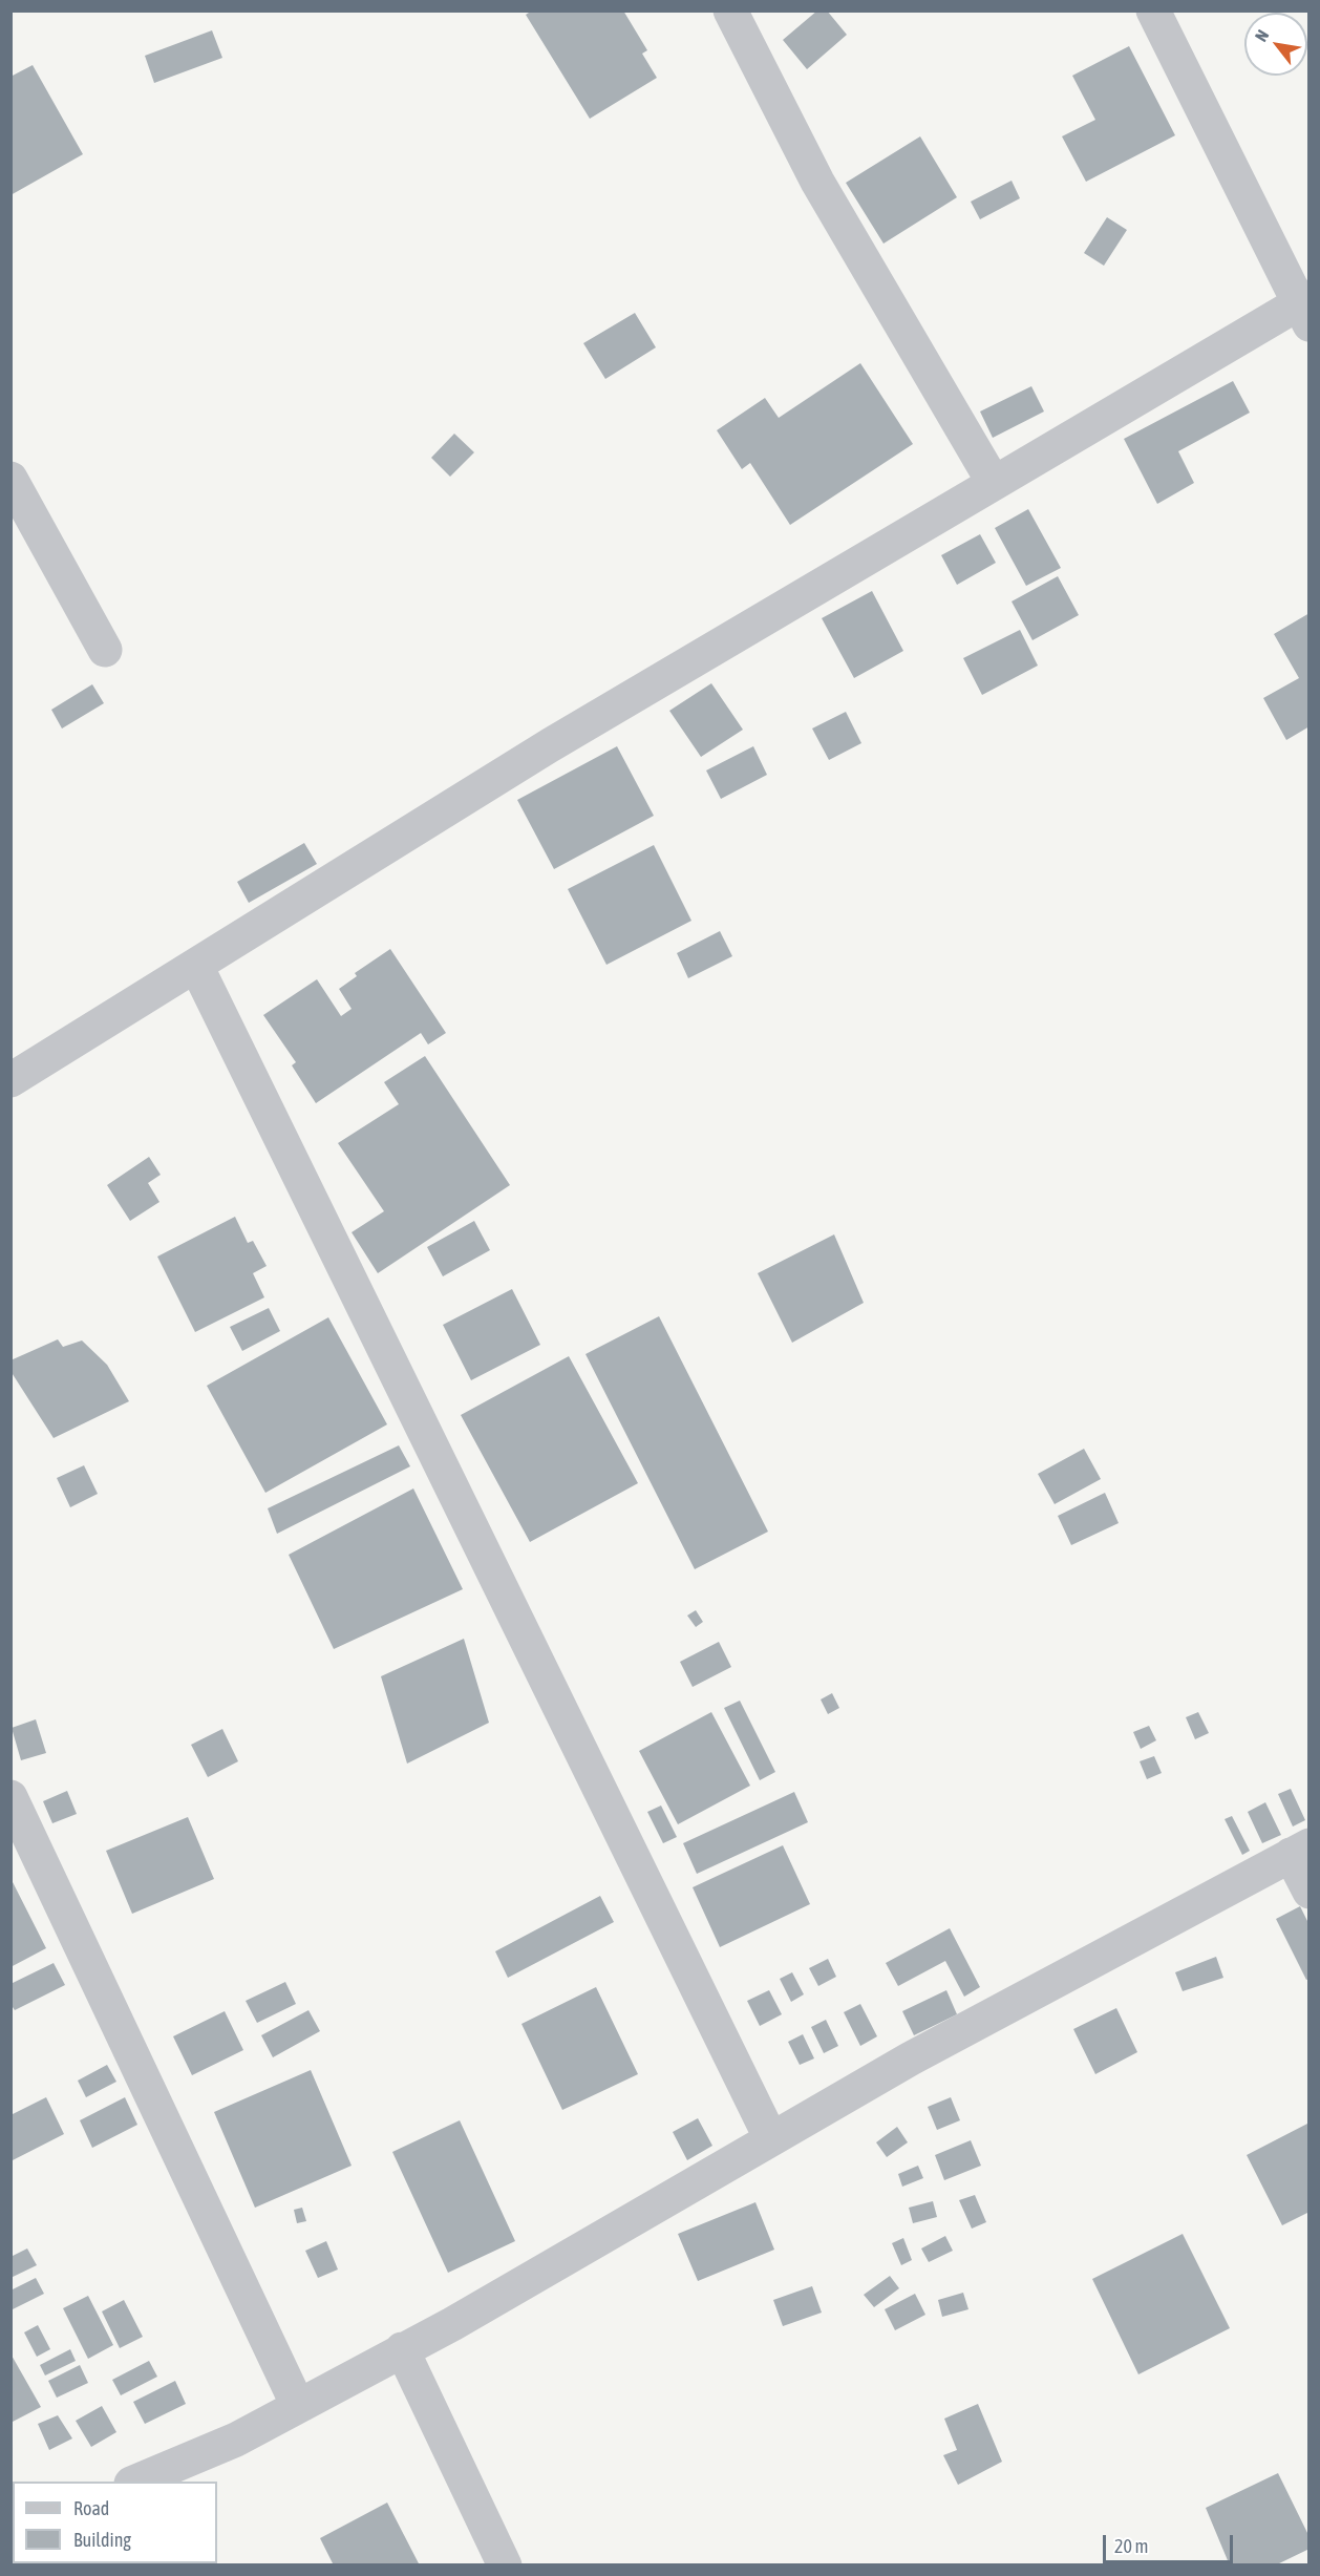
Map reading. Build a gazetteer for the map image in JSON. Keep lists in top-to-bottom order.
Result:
{
  "legend": ["Road", "Building"],
  "scale_bar": "20 m",
  "north": "top left"
}
